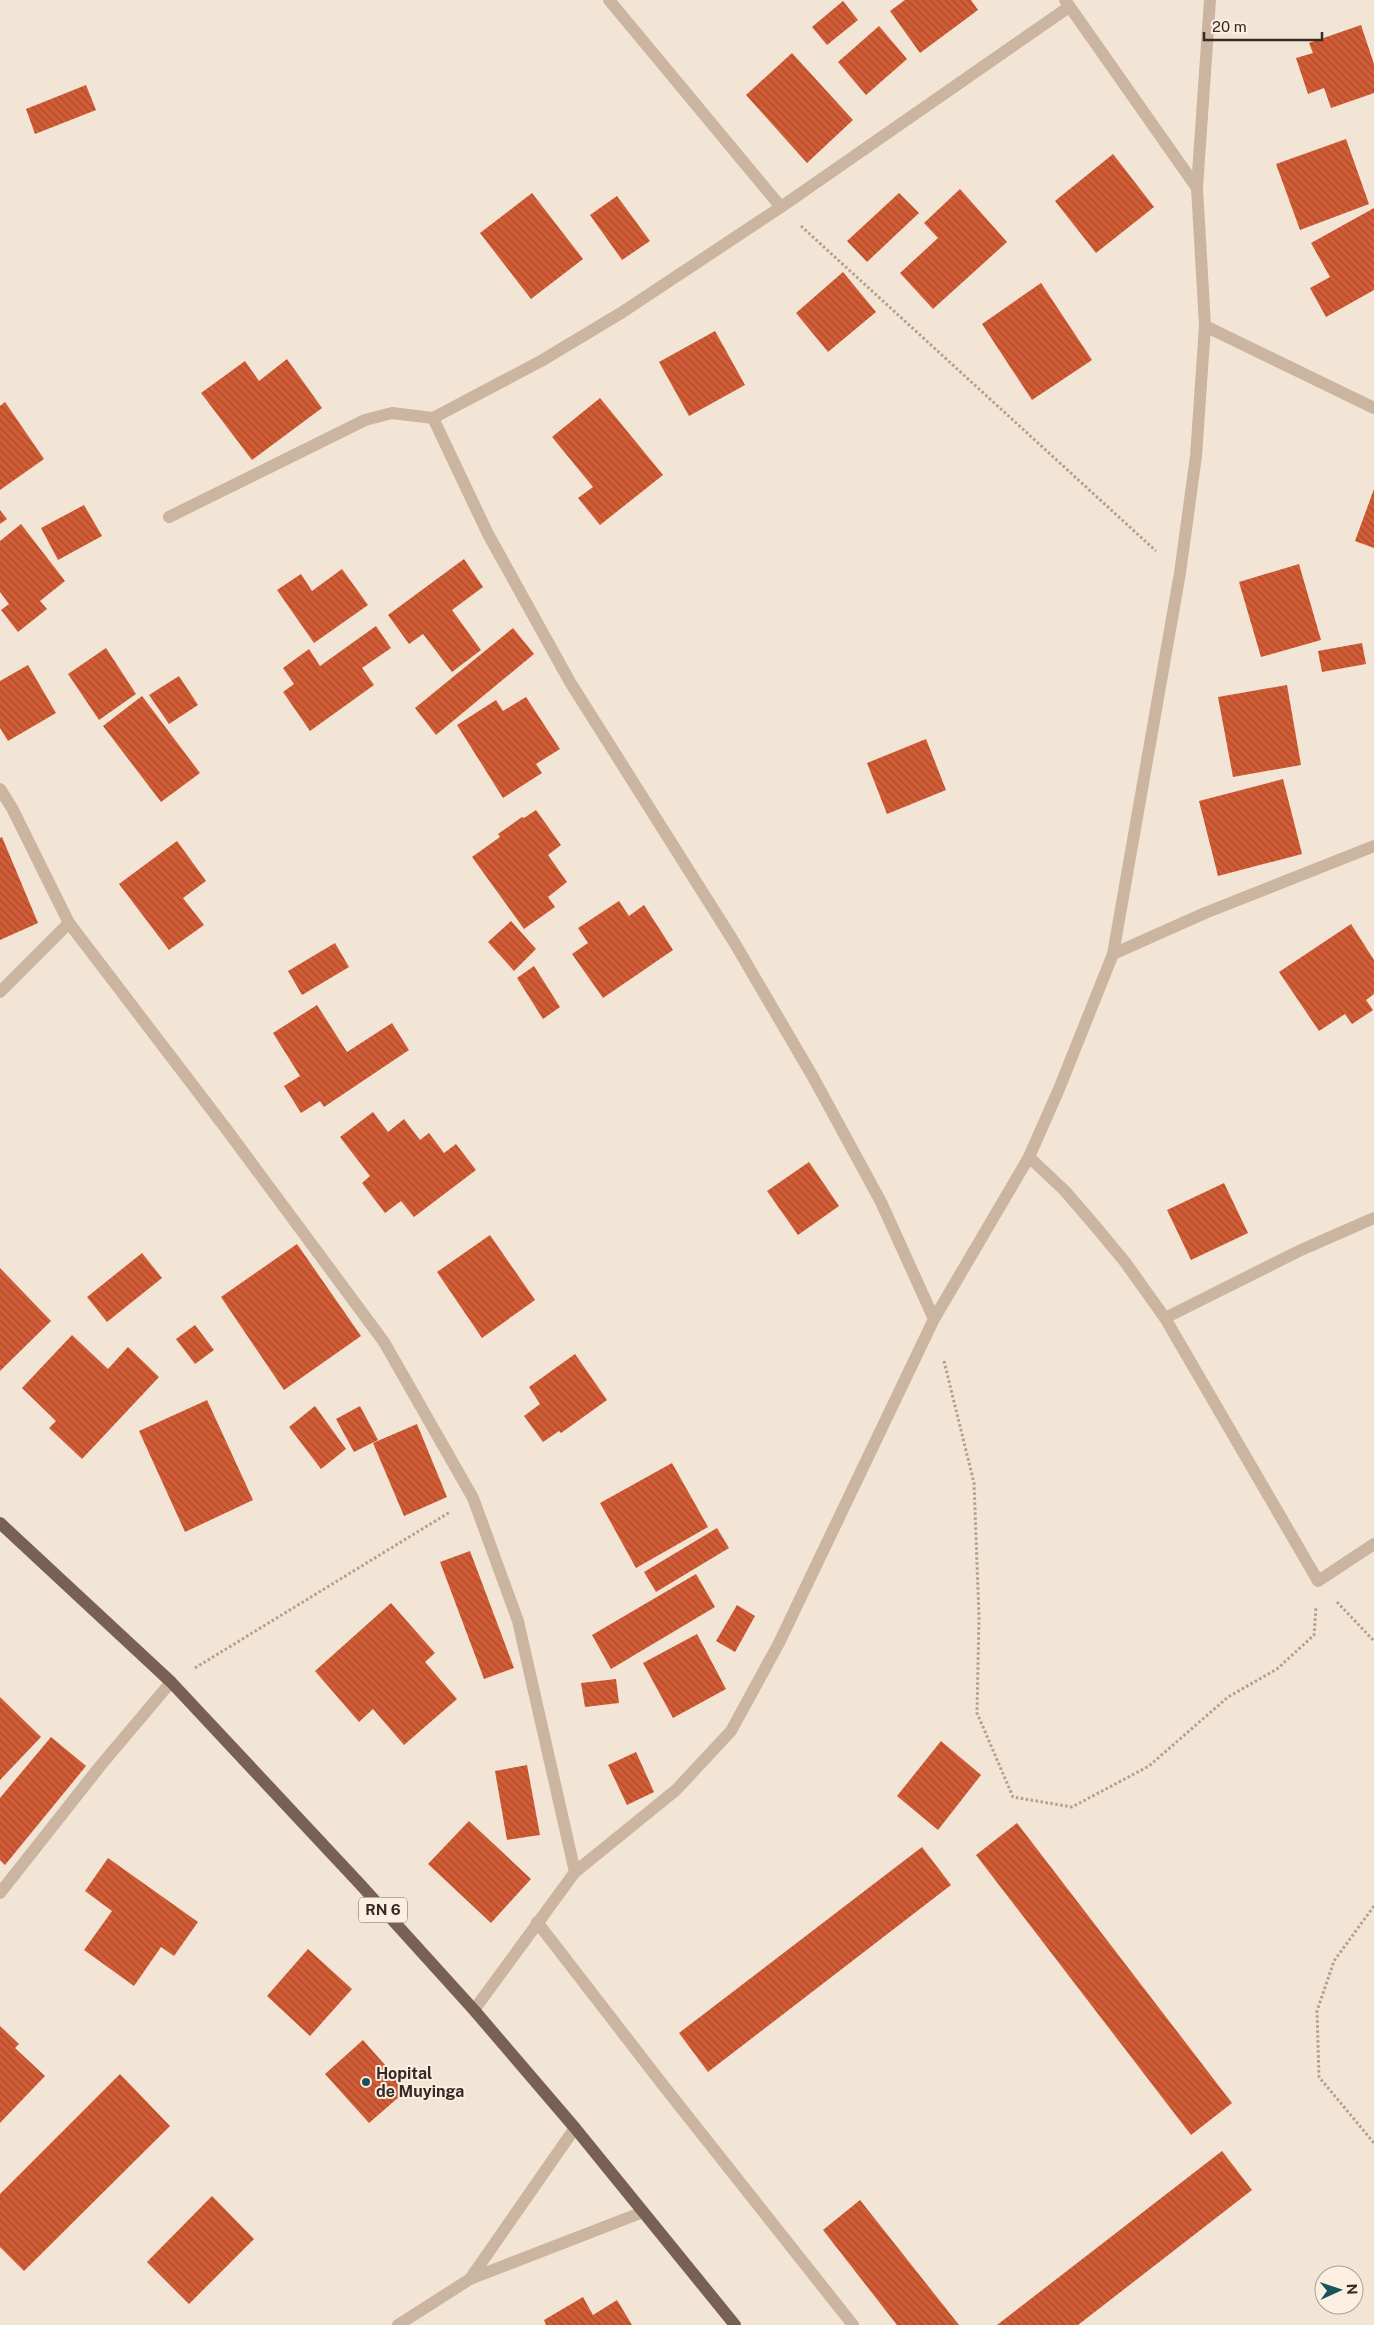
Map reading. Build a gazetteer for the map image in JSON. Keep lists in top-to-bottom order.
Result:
{
  "streets": {
    "main road": ["RN 6"]
  },
  "places": ["Hopital de Muyinga"],
  "scale_bar": "20 m",
  "north": "right"
}
